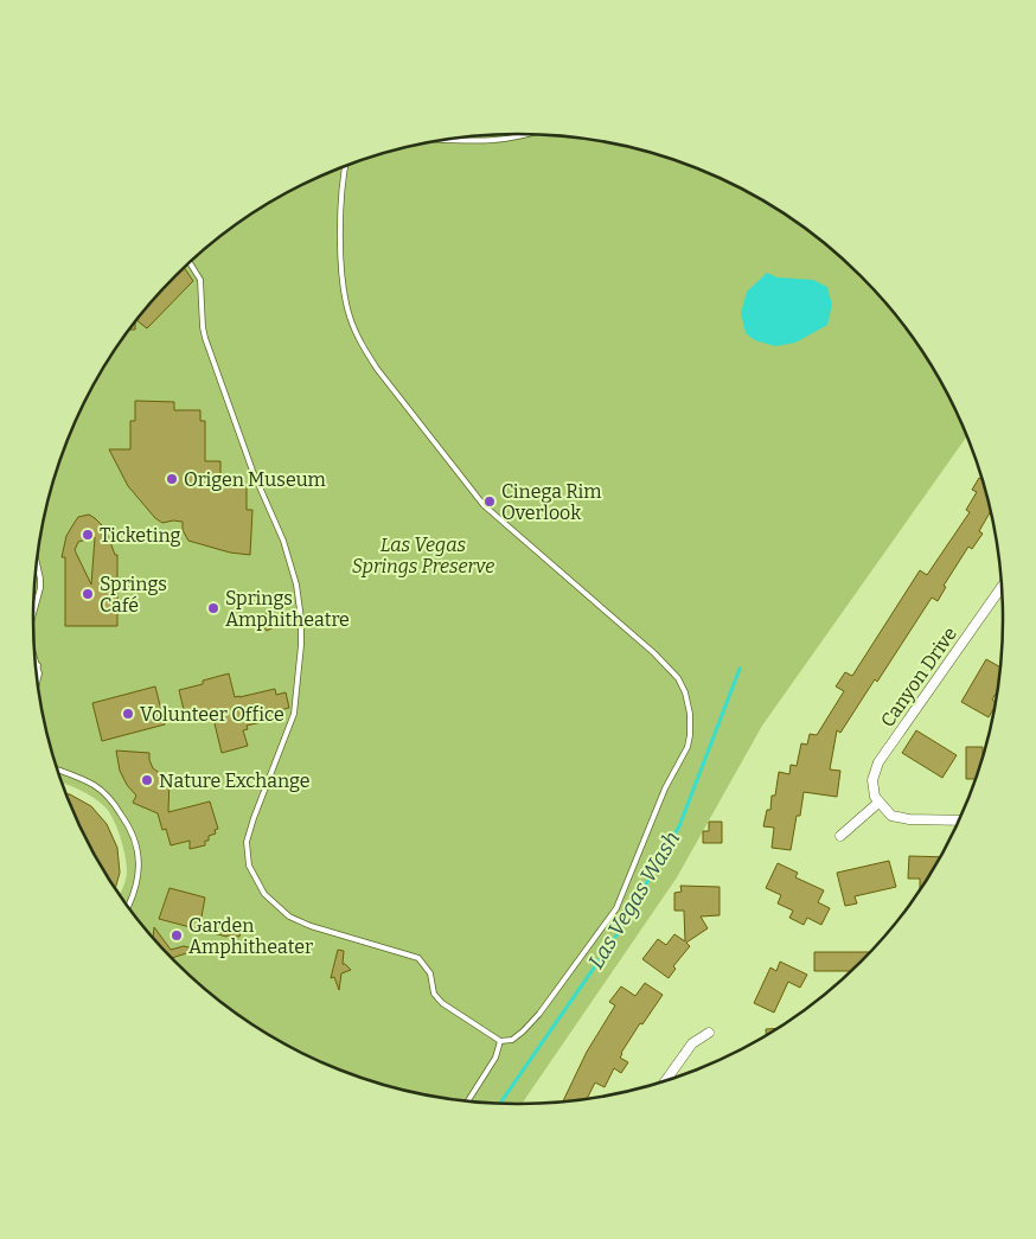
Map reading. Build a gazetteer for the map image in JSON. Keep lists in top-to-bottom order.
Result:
{
  "streets": {
    "street": ["Canyon Drive"]
  },
  "water": ["Las Vegas Wash"],
  "parks": ["Las Vegas Springs Preserve"],
  "places": [
    "Origen Museum",
    "Cinega Rim Overlook",
    "Ticketing",
    "Springs Café",
    "Springs Amphitheatre",
    "Volunteer Office",
    "Nature Exchange",
    "Garden Amphitheater"
  ]
}
